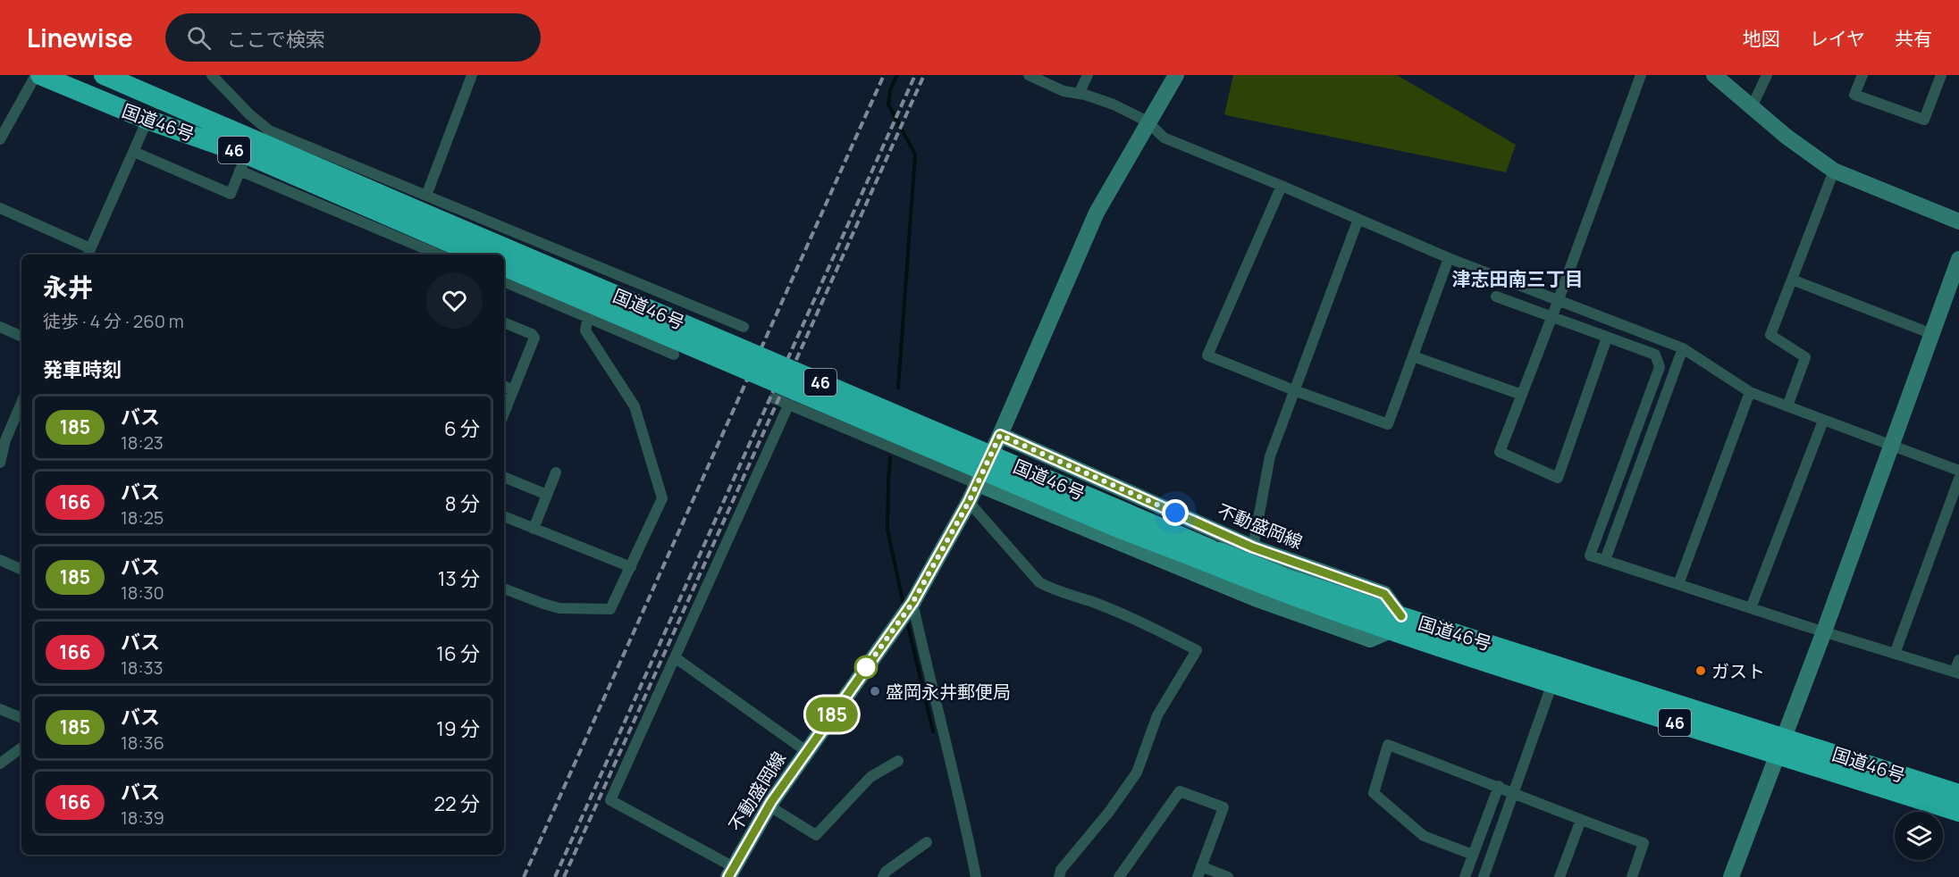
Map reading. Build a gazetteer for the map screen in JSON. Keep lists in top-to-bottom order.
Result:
{
  "streets": {
    "highway": ["国道46号", "46"],
    "main road": ["不動盛岡線"]
  },
  "crossings": [
    ["国道46号", "不動盛岡線"]
  ],
  "districts": ["津志田南三丁目"],
  "places": ["ガスト", "盛岡永井郵便局"],
  "lines": ["bus line 185"],
  "page": {
    "header": "Linewise",
    "search": "ここで検索",
    "nav": ["地図", "レイヤ", "共有"],
    "on_map": "185",
    "heading": [
      ["永井", "徒歩 · 4 分 · 260 m"],
      "発車時刻"
    ],
    "list": [
      {
        "mark": "185",
        "name": "バス",
        "note": "18:23",
        "value": "6 分"
      },
      {
        "mark": "166",
        "name": "バス",
        "note": "18:25",
        "value": "8 分"
      },
      {
        "mark": "185",
        "name": "バス",
        "note": "18:30",
        "value": "13 分"
      },
      {
        "mark": "166",
        "name": "バス",
        "note": "18:33",
        "value": "16 分"
      },
      {
        "mark": "185",
        "name": "バス",
        "note": "18:36",
        "value": "19 分"
      },
      {
        "mark": "166",
        "name": "バス",
        "note": "18:39",
        "value": "22 分"
      }
    ]
  }
}
